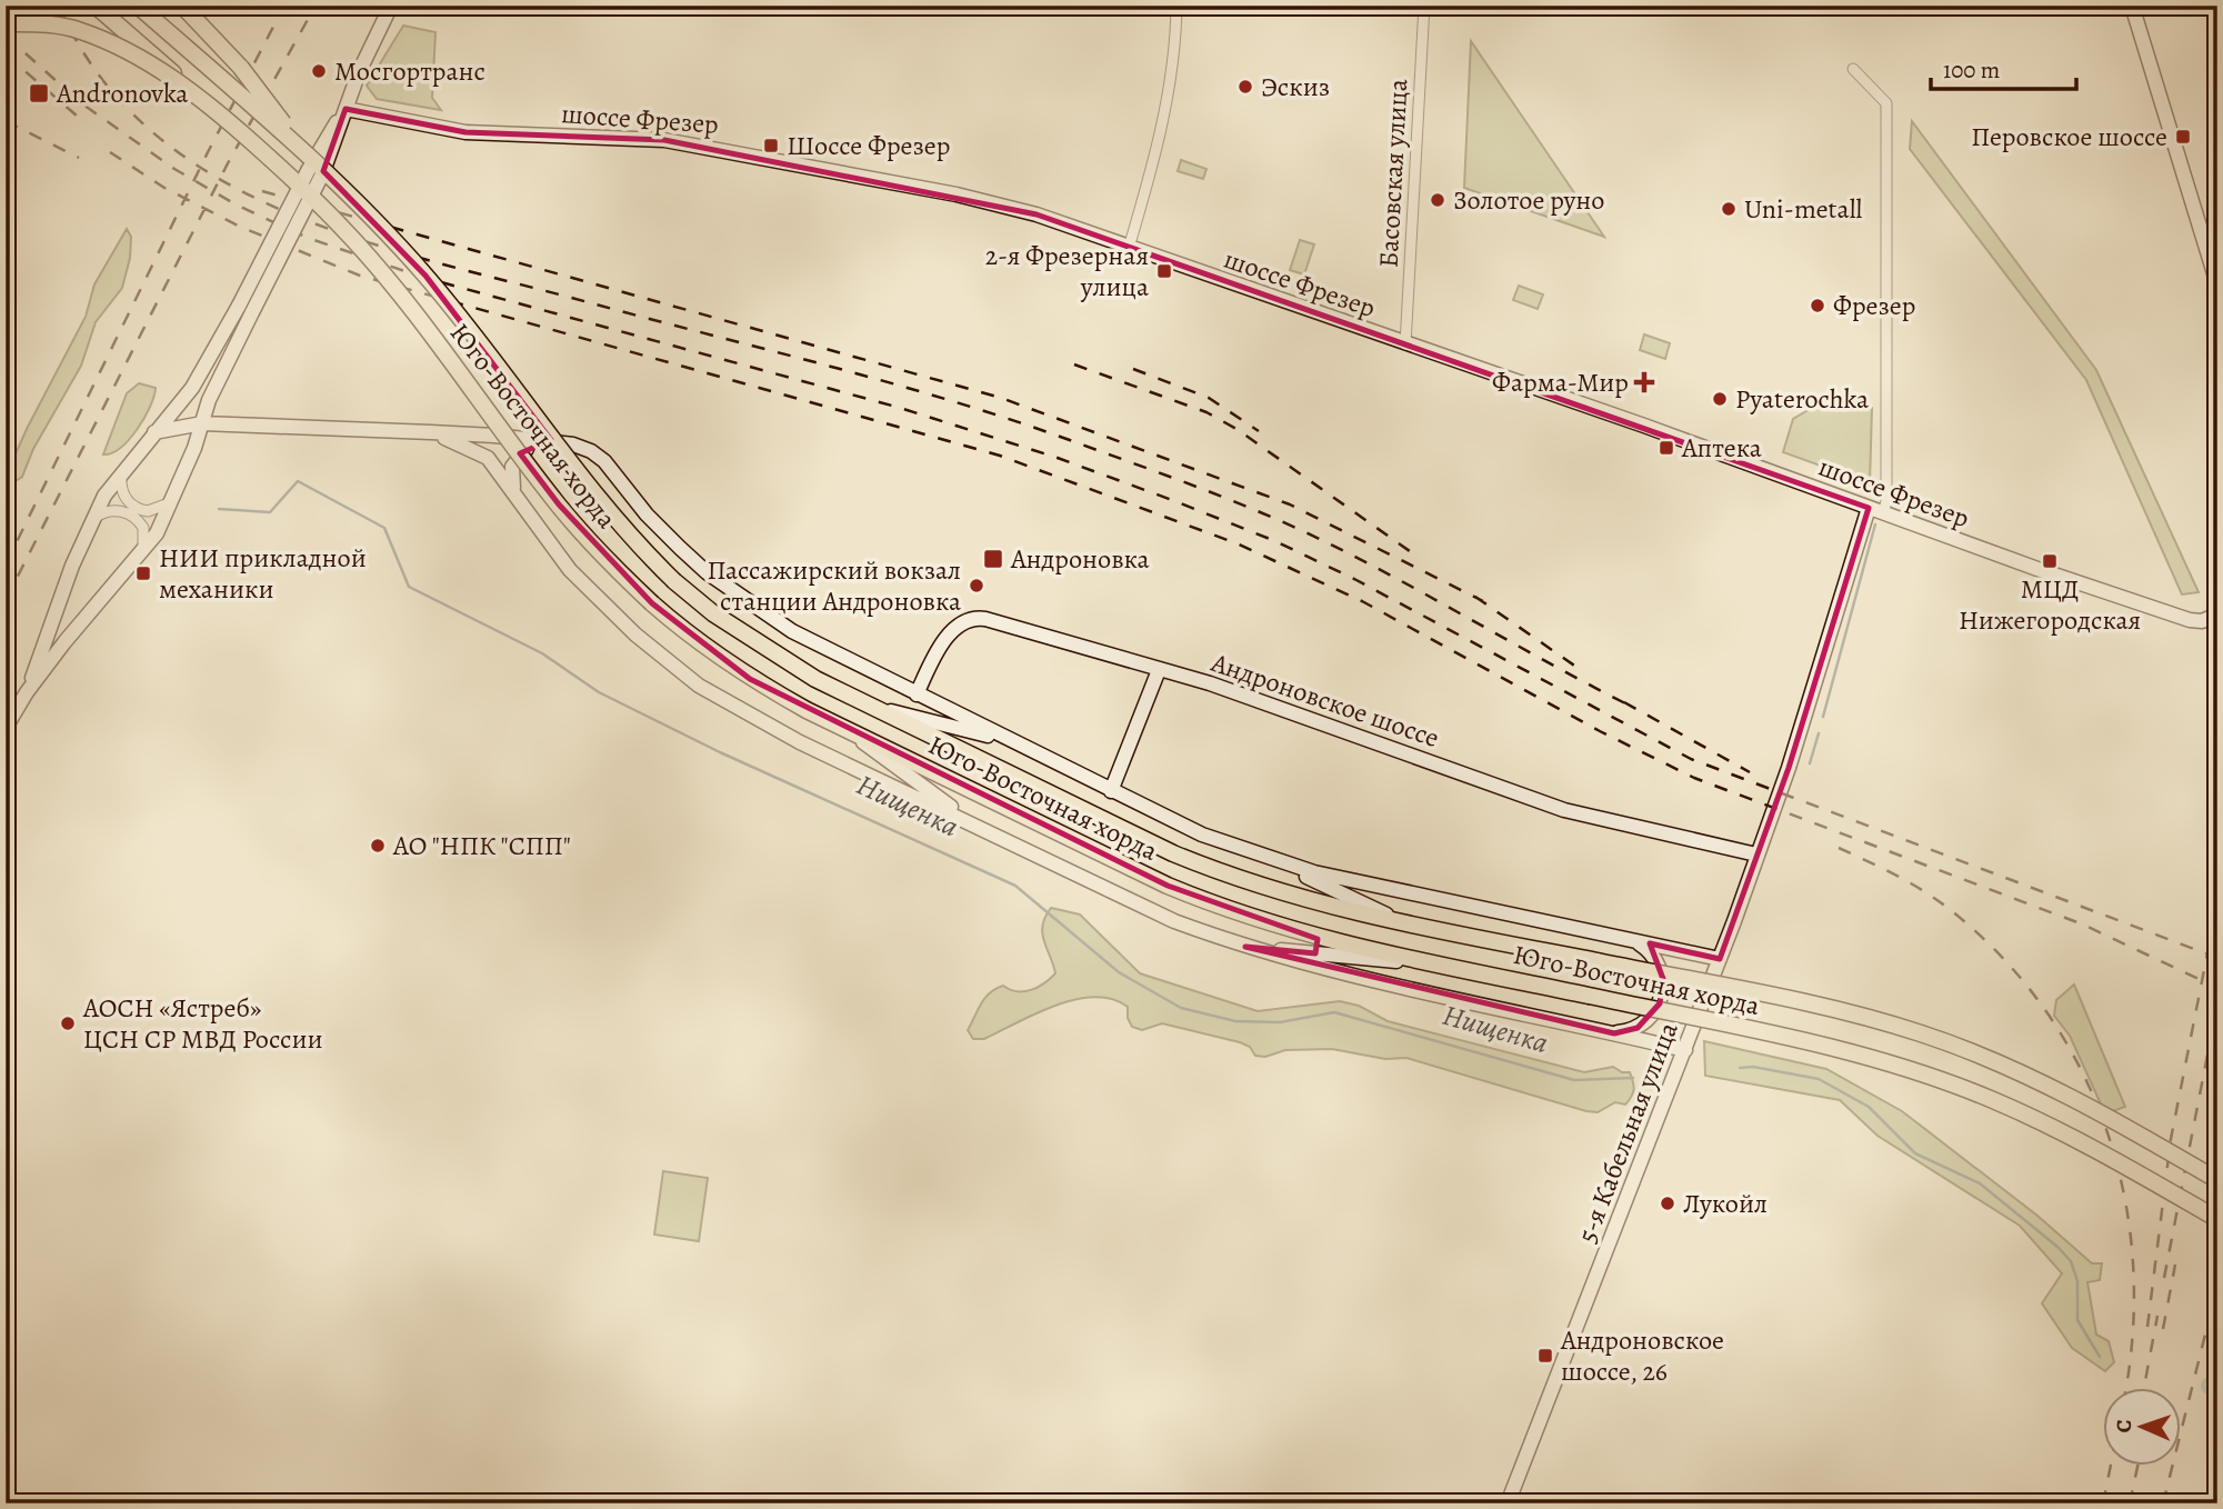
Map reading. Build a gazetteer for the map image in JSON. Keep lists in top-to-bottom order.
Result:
{
  "streets": {
    "main road": ["Юго-Восточная хорда"],
    "street": [
      "шоссе Фрезер",
      "Басовская улица",
      "Андроновское шоссе",
      "5-я Кабельная улица"
    ]
  },
  "crossings": [
    ["шоссе Фрезер", "Басовская улица"],
    ["шоссе Фрезер", "5-я Кабельная улица"],
    ["Андроновское шоссе", "5-я Кабельная улица"]
  ],
  "water": ["Нищенка"],
  "places": {
    "other": [
      "Мосгортранс",
      "Эскиз",
      "Золотое руно",
      "Uni-metall",
      "Фрезер",
      "Pyaterochka",
      "Пассажирский вокзал станции Андроновка",
      "АО \"НПК \"СПП\"",
      "АОСН «Ястреб» ЦСН СР МВД России",
      "Лукойл"
    ],
    "transit": [
      "Andronovka",
      "Перовское шоссе",
      "Шоссе Фрезер",
      "2-я Фрезерная улица",
      "Аптека",
      "Андроновка",
      "МЦД Нижегородская",
      "НИИ прикладной механики",
      "Андроновское шоссе, 26"
    ],
    "health": ["Фарма-Мир"]
  },
  "scale_bar": "100 m",
  "north": "left"
}
